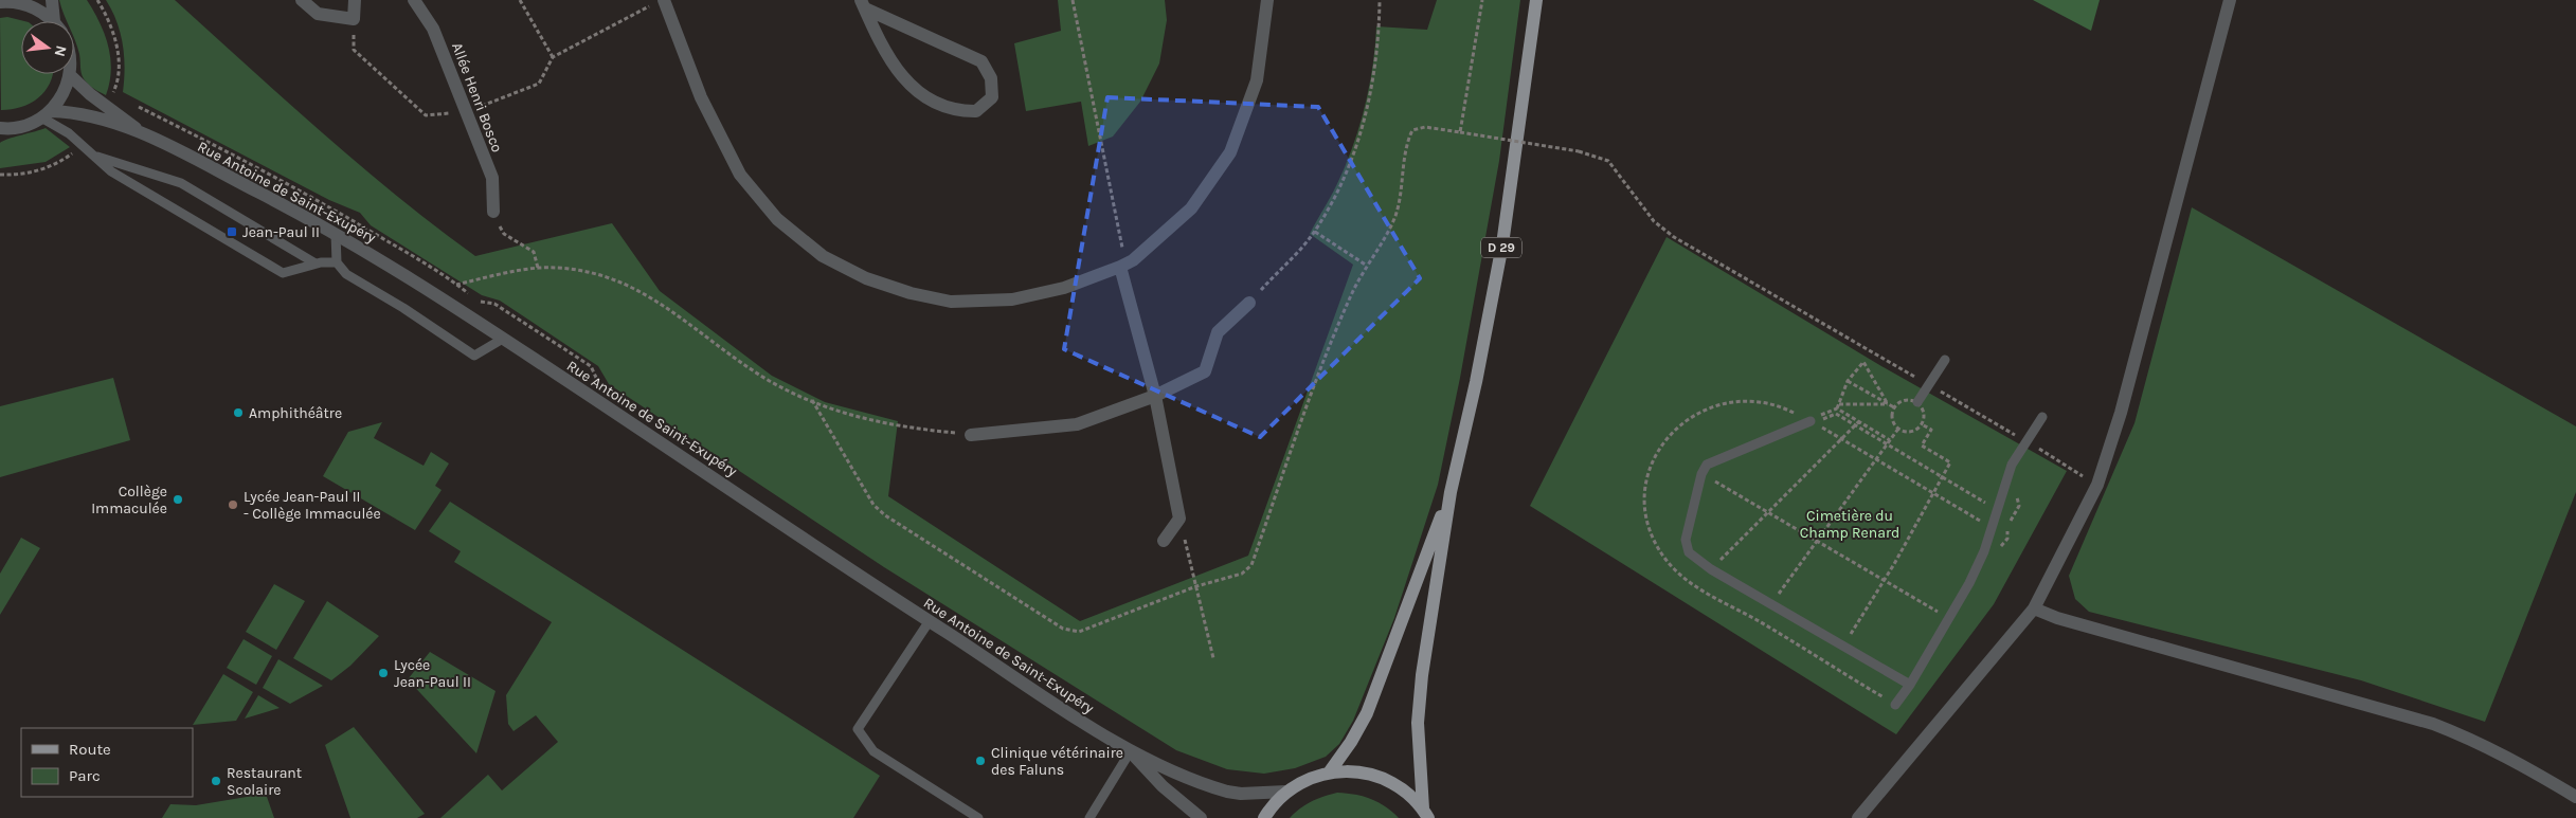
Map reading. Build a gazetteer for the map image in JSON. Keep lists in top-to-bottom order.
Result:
{
  "streets": {
    "main road": ["D 29"],
    "street": ["Allée Henri Bosco", "Rue Antoine de Saint-Exupéry"]
  },
  "parks": ["Cimetière du Champ Renard"],
  "places": {
    "transit": ["Jean-Paul II"],
    "other": [
      "Amphithéâtre",
      "Collège Immaculée",
      "Lycée Jean-Paul II - Collège Immaculée",
      "Lycée Jean-Paul II",
      "Clinique vétérinaire des Faluns",
      "Restaurant Scolaire"
    ]
  },
  "legend": ["Route", "Parc"],
  "north": "right"
}
